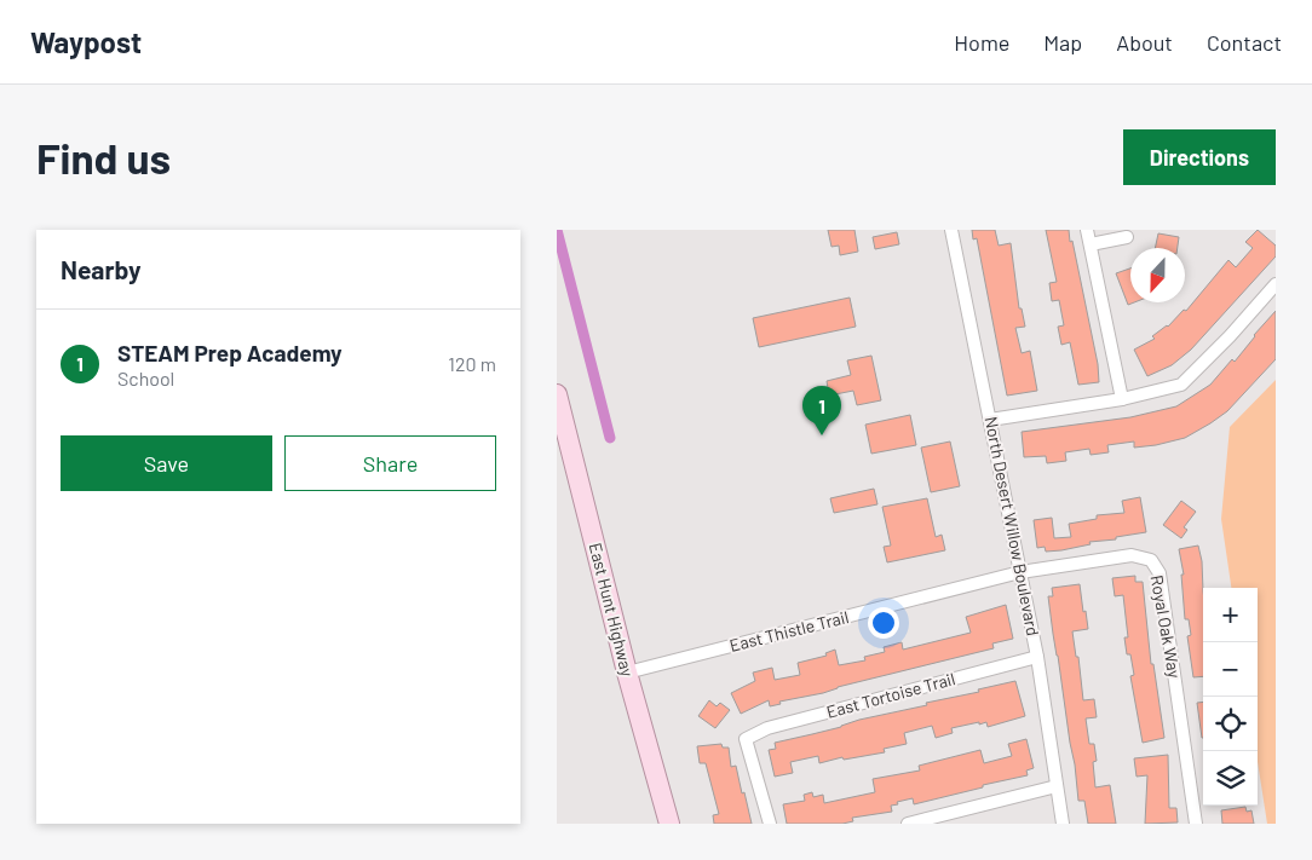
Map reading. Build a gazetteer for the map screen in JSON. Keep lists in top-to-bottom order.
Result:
{
  "streets": {
    "main road": ["East Hunt Highway"],
    "street": [
      "North Desert Willow Boulevard",
      "Royal Oak Way",
      "East Thistle Trail",
      "East Tortoise Trail"
    ]
  },
  "crossings": [
    ["North Desert Willow Boulevard", "Royal Oak Way"],
    ["North Desert Willow Boulevard", "East Thistle Trail"],
    ["North Desert Willow Boulevard", "East Tortoise Trail"],
    ["East Hunt Highway", "East Thistle Trail"],
    ["Royal Oak Way", "East Thistle Trail"]
  ],
  "north": "bottom",
  "page": {
    "header": "Waypost",
    "nav": [
      "Home",
      "Map",
      "About",
      "Contact"
    ],
    "buttons": [
      "Directions",
      ["Save", "Share"]
    ],
    "title": "Find us",
    "heading": "Nearby",
    "list": [
      {
        "mark": "1",
        "name": "STEAM Prep Academy",
        "note": "School",
        "value": "120 m"
      }
    ],
    "pins": "1",
    "map_buttons": ["+", "−"]
  }
}
